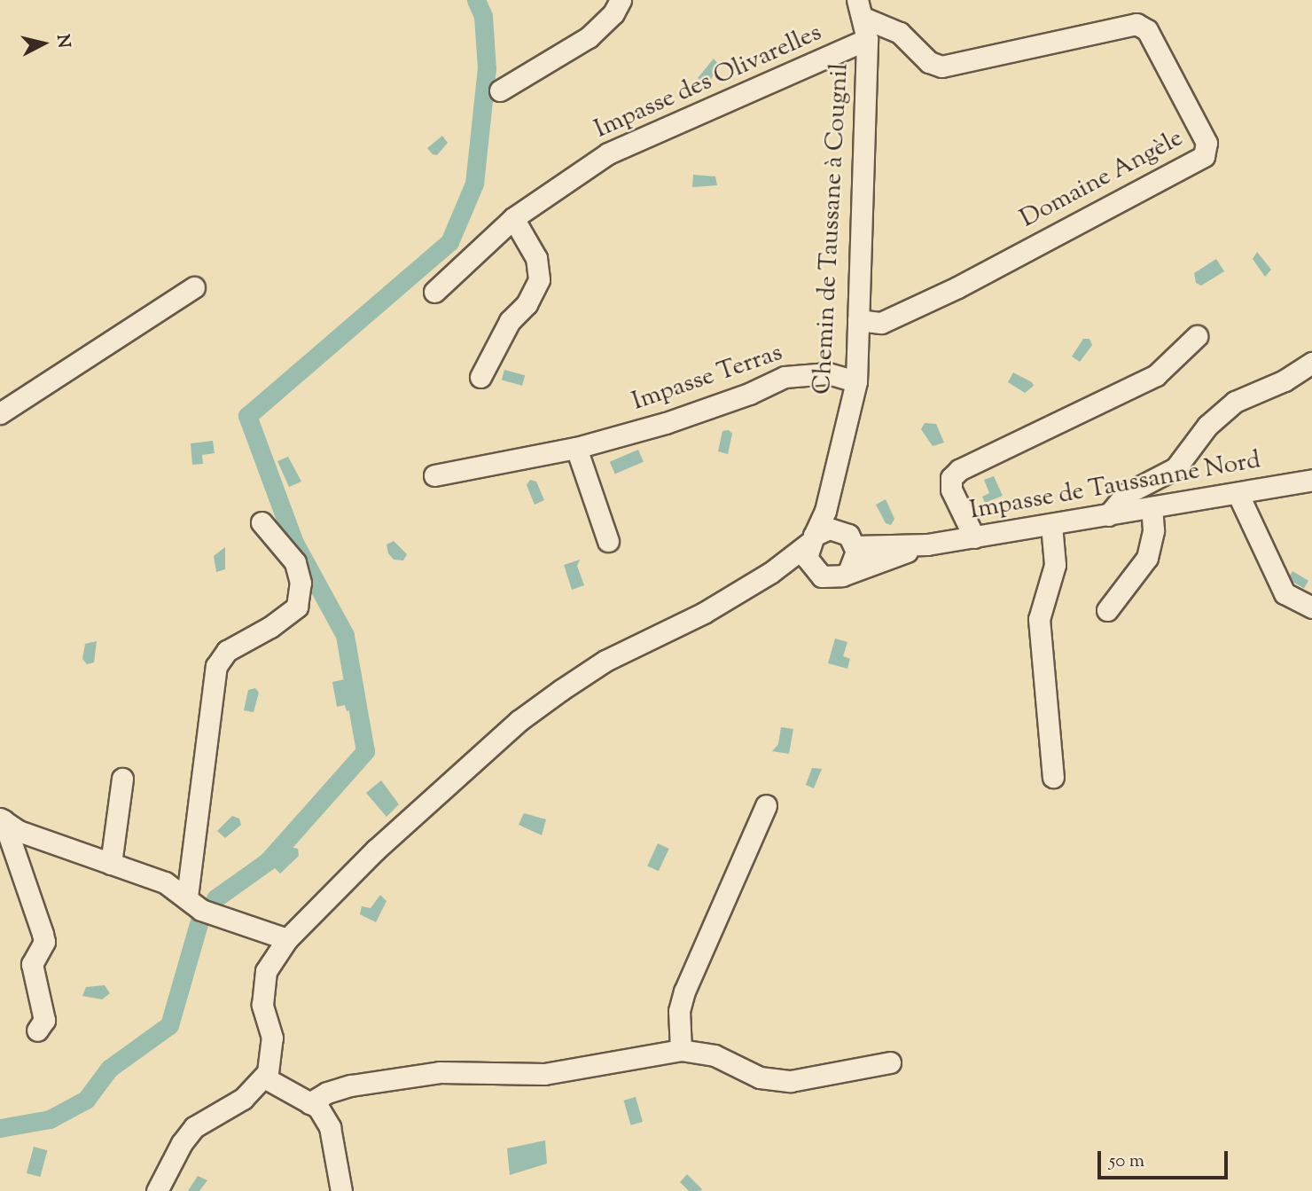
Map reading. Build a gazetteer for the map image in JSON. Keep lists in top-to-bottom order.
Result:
{
  "streets": {
    "street": [
      "Impasse des Olivarelles",
      "Domaine Angèle",
      "Chemin de Taussane à Cougnil",
      "Impasse Terras",
      "Impasse de Taussanne Nord"
    ]
  },
  "crossings": [
    ["Impasse des Olivarelles", "Chemin de Taussane à Cougnil"],
    ["Domaine Angèle", "Chemin de Taussane à Cougnil"],
    ["Chemin de Taussane à Cougnil", "Impasse Terras"],
    ["Chemin de Taussane à Cougnil", "Impasse de Taussanne Nord"]
  ],
  "scale_bar": "50 m",
  "north": "right"
}
